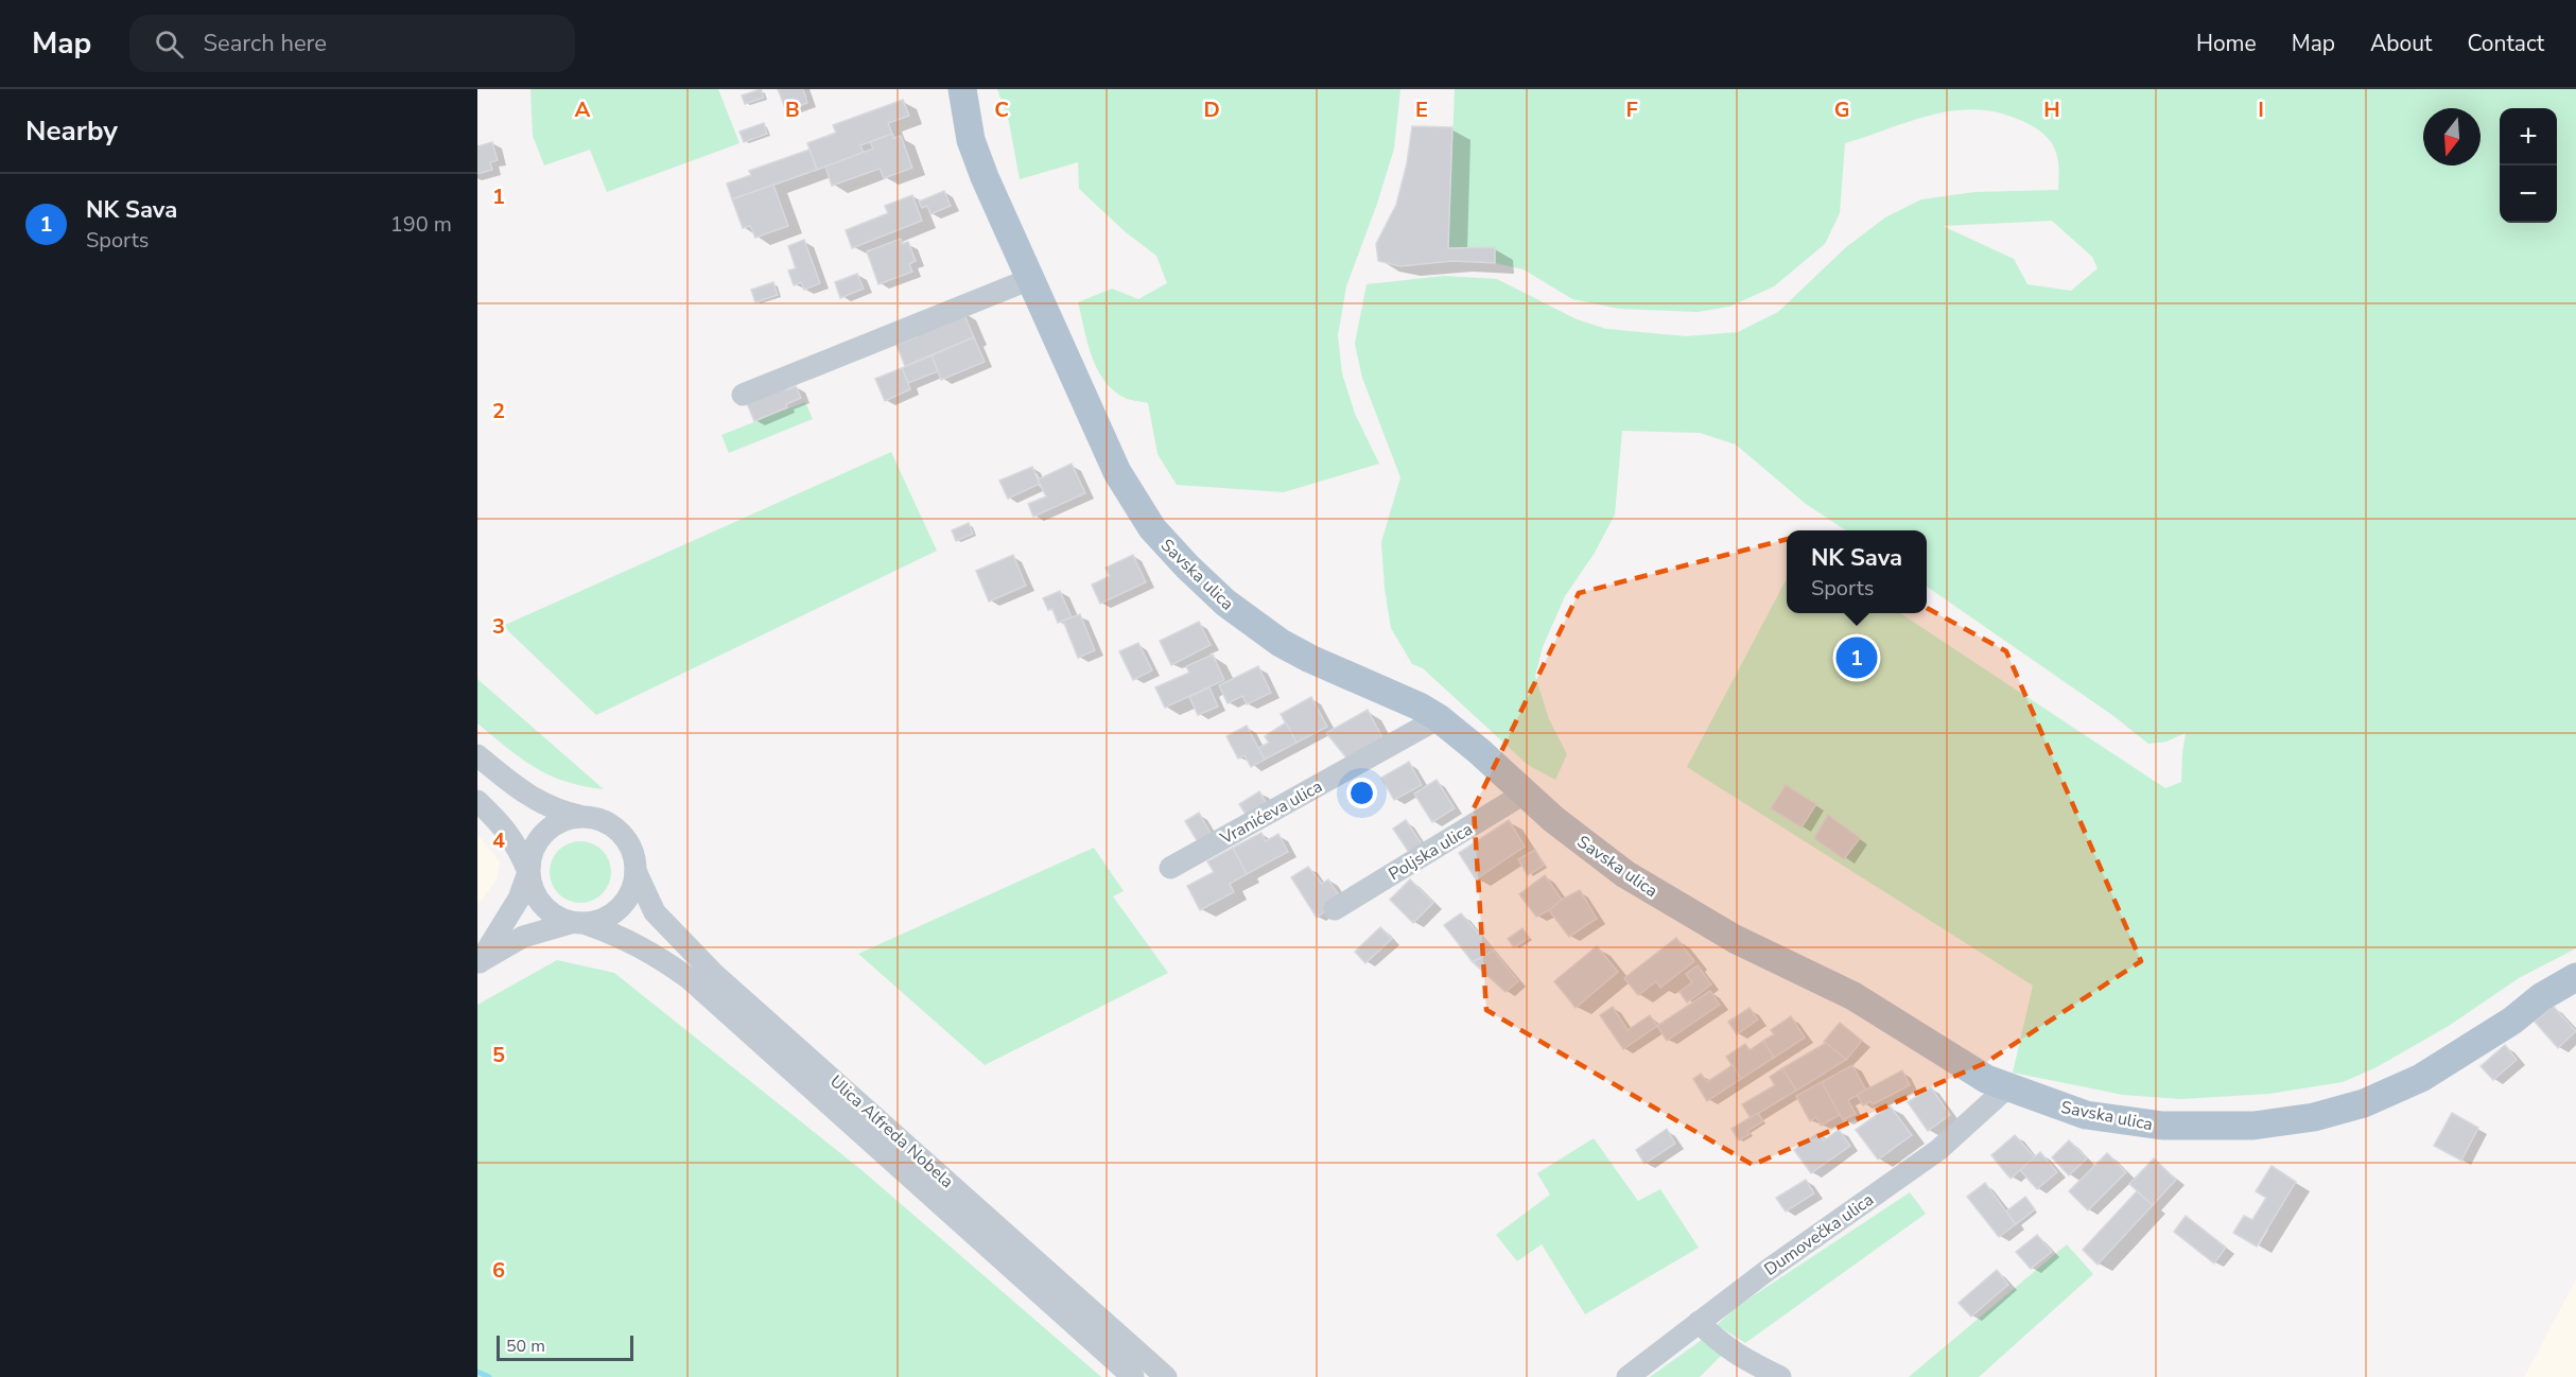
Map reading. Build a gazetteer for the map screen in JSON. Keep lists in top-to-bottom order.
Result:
{
  "streets": {
    "main road": ["Savska ulica"],
    "street": [
      "Vranićeva ulica",
      "Poljska ulica",
      "Ulica Alfreda Nobela",
      "Dumovečka ulica"
    ]
  },
  "crossings": [
    ["Savska ulica", "Vranićeva ulica"],
    ["Savska ulica", "Poljska ulica"],
    ["Savska ulica", "Dumovečka ulica"]
  ],
  "scale_bar": "50 m",
  "north": "bottom",
  "page": {
    "header": "Map",
    "search": "Search here",
    "nav": [
      "Home",
      "Map",
      "About",
      "Contact"
    ],
    "heading": "Nearby",
    "map_buttons": ["+", "−"],
    "list": [
      {
        "mark": "1",
        "name": "NK Sava",
        "note": "Sports",
        "value": "190 m"
      }
    ],
    "popup": ["NK Sava", "Sports"],
    "pins": "1",
    "scale": "50 m"
  },
  "grid": {
    "columns": [
      "A",
      "B",
      "C",
      "D",
      "E",
      "F",
      "G",
      "H",
      "I"
    ],
    "rows": [
      "1",
      "2",
      "3",
      "4",
      "5",
      "6"
    ]
  }
}
